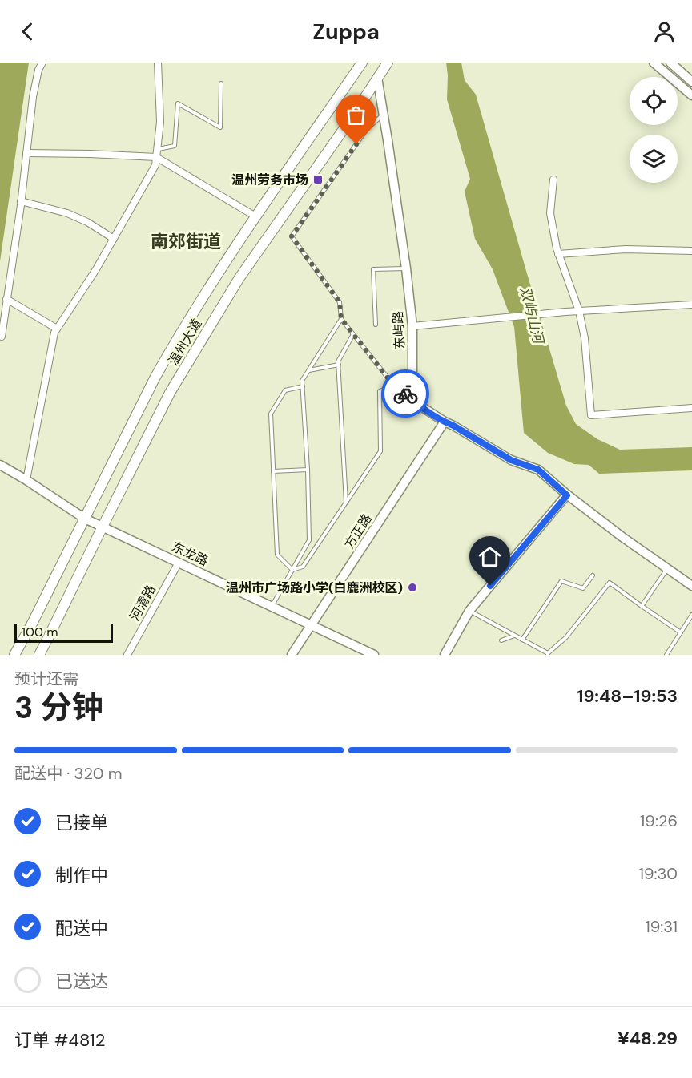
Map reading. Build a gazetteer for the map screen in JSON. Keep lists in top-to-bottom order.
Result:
{
  "streets": {
    "main road": ["温州大道"],
    "street": [
      "东屿路",
      "方正路",
      "东龙路",
      "河清路"
    ]
  },
  "crossings": [
    ["东屿路", "温州大道"],
    ["温州大道", "东龙路"],
    ["方正路", "东龙路"],
    ["东龙路", "河清路"]
  ],
  "districts": ["南郊街道"],
  "water": ["双屿山河"],
  "places": {
    "transit": ["温州劳务市场"],
    "other": ["温州市广场路小学(白鹿洲校区)"]
  },
  "scale_bar": "100 m",
  "page": {
    "header": "Zuppa",
    "scale": "100 m",
    "heading": ["3 分钟", "预计还需", "19:48–19:53"],
    "panel": ["订单 #4812", "¥48.29"],
    "bar": "配送中 · 320 m",
    "list": [
      ["已接单", "19:26"],
      ["制作中", "19:30"],
      ["配送中", "19:31"],
      "已送达"
    ]
  }
}
